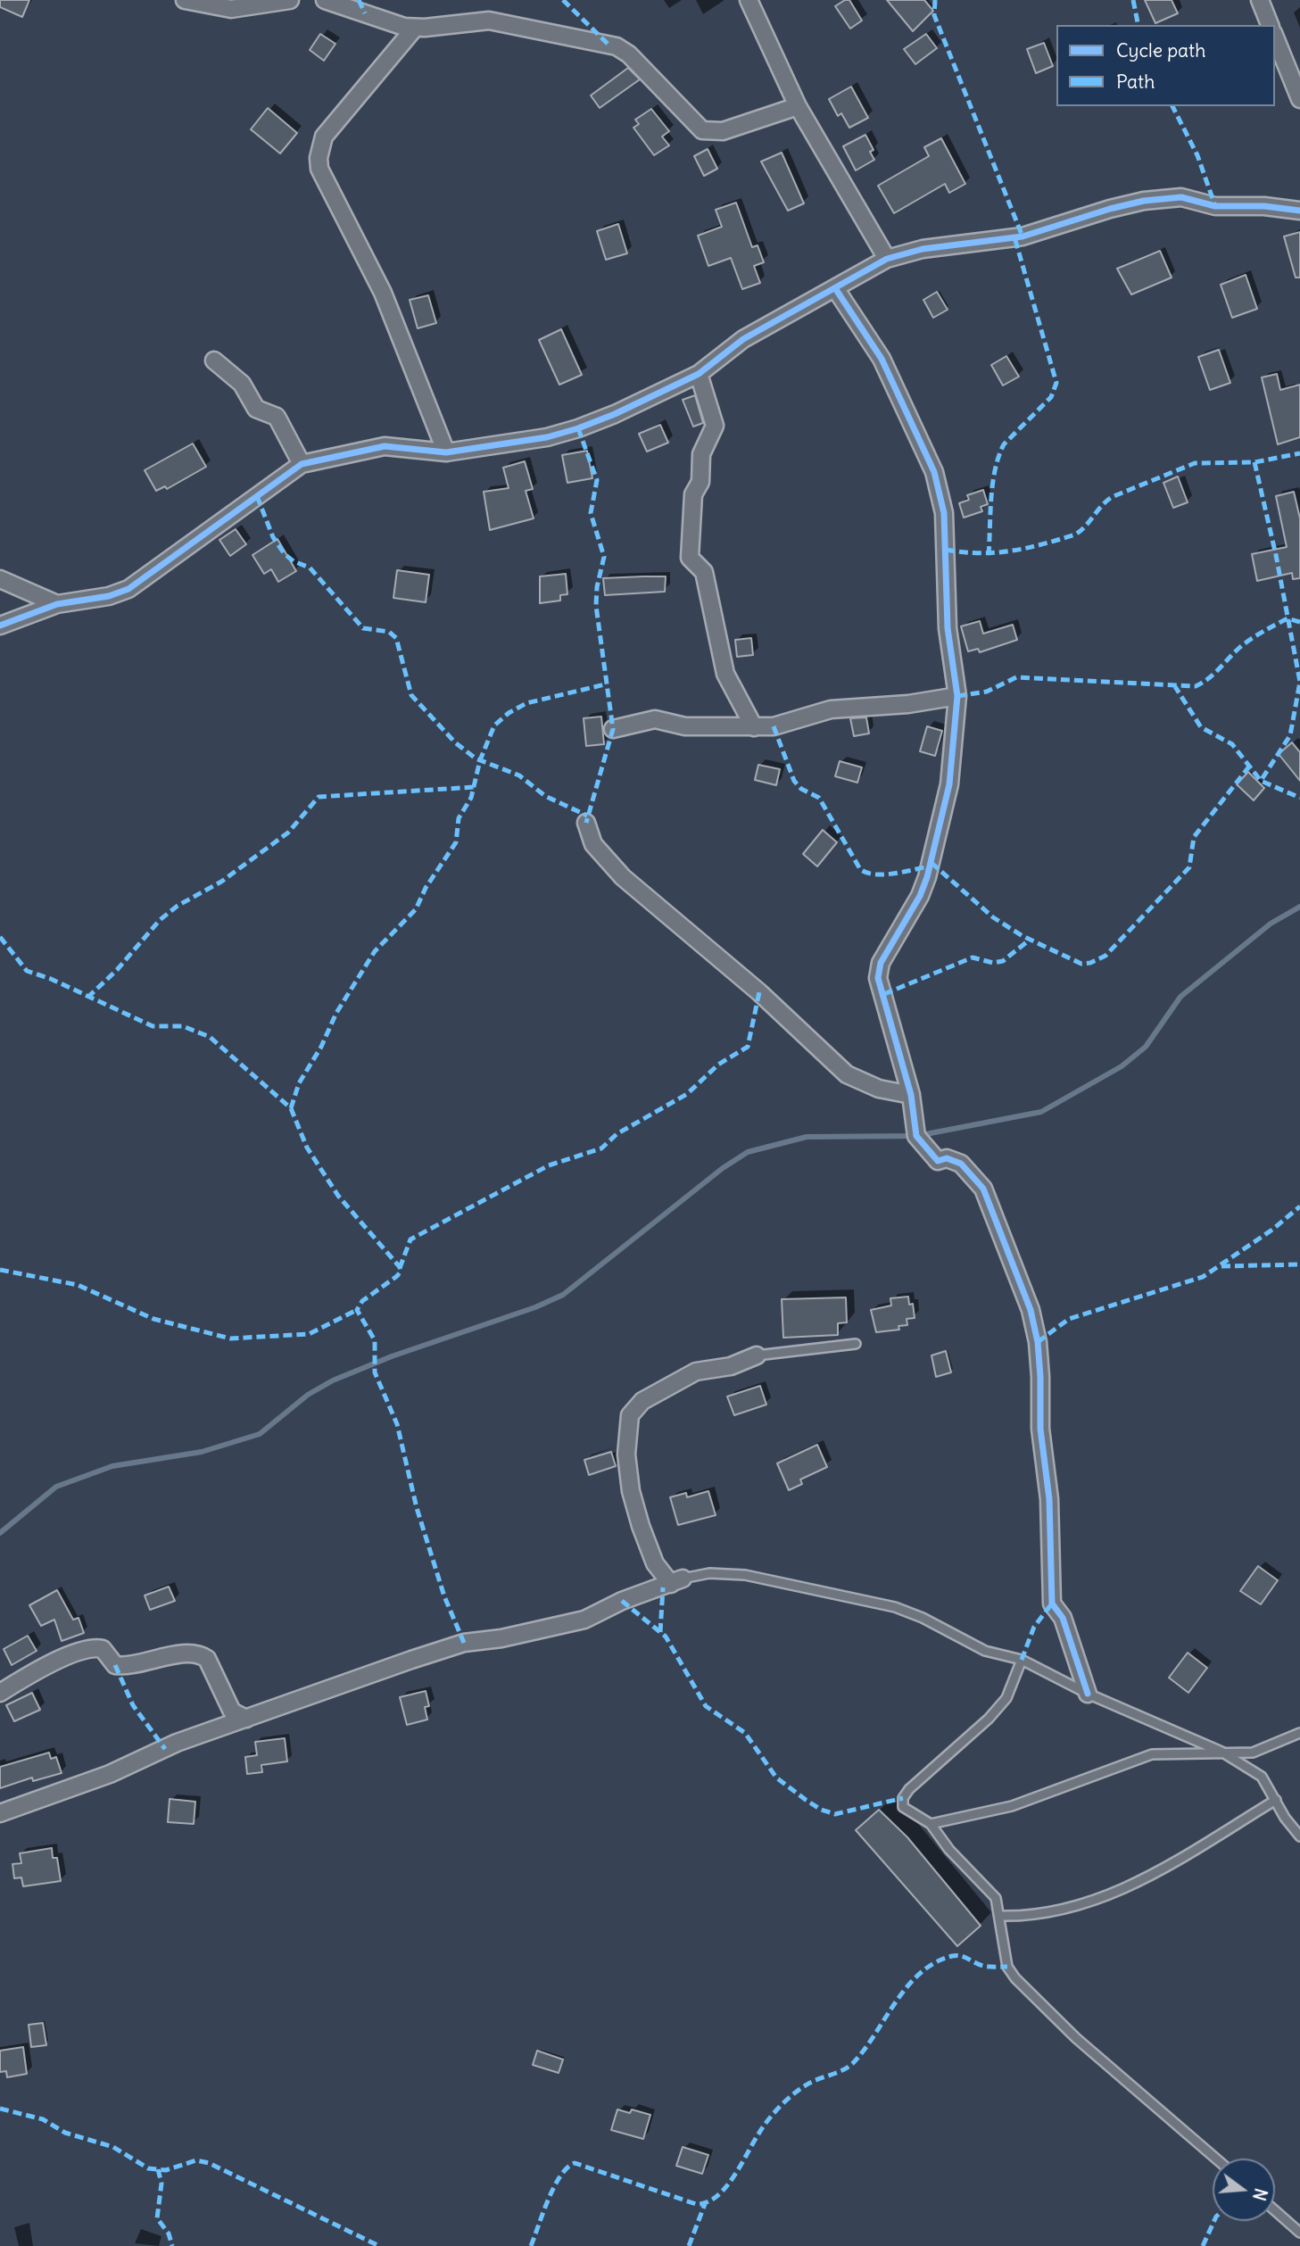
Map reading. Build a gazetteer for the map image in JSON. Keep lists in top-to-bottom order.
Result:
{
  "legend": ["Cycle path", "Path"],
  "north": "right"
}
